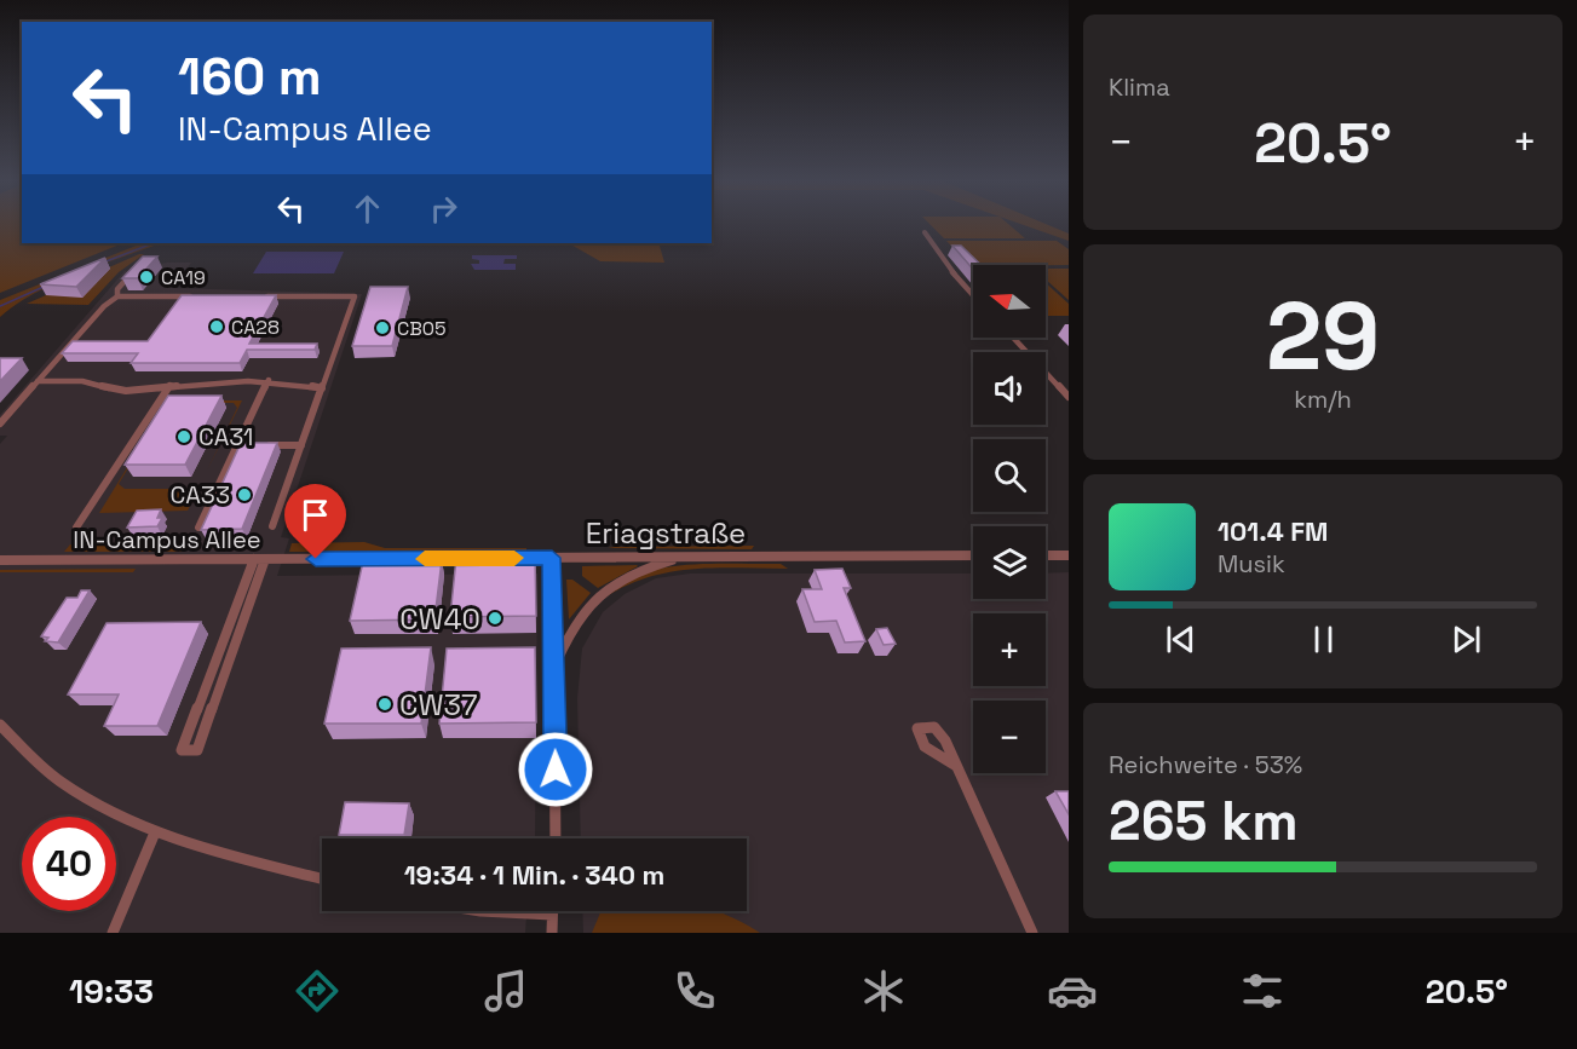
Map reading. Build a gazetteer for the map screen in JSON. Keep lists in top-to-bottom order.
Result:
{
  "streets": {
    "street": ["Eriagstraße", "IN-Campus Allee"]
  },
  "places": [
    "CA19",
    "CA28",
    "CB05",
    "CA31",
    "CA33",
    "CW40",
    "CW37"
  ],
  "north": "left",
  "page": {
    "tile": [
      "Klima",
      ["29", "km/h"],
      ["Reichweite · 53%", "265 km"]
    ],
    "turn": ["160 m", "IN-Campus Allee"],
    "heat": ["−", "20.5°", "+"],
    "map_buttons": ["+", "−"],
    "song": ["101.4 FM", "Musik"],
    "limit": "40",
    "trip": "19:34 · 1 Min. · 340 m",
    "tabs": ["19:33", "20.5°"]
  }
}
